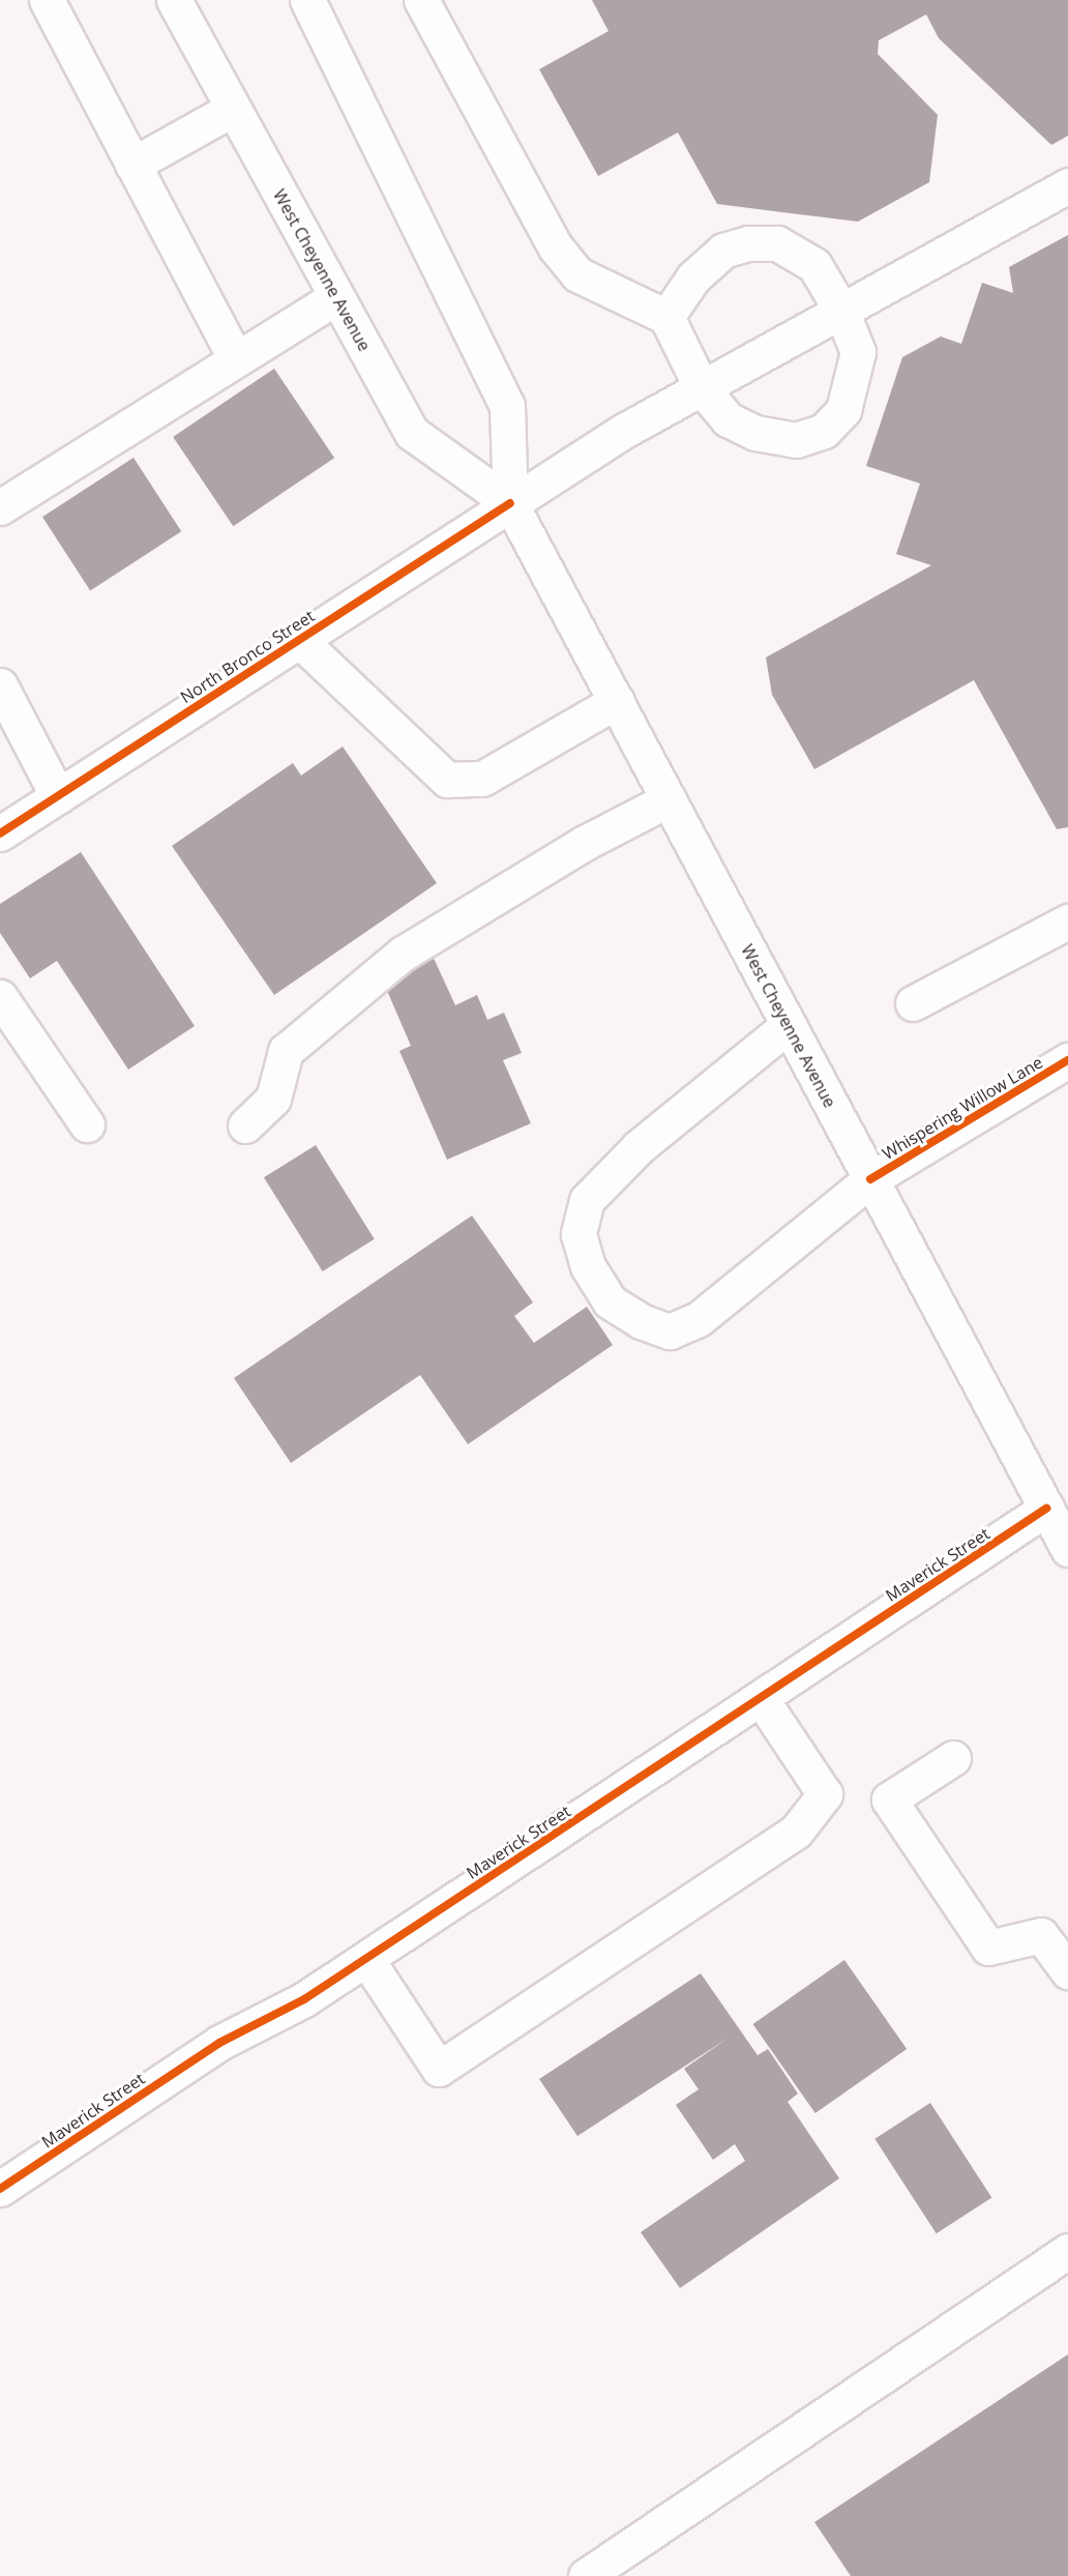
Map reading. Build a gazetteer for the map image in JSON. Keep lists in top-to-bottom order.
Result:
{
  "streets": {
    "main road": [
      "West Cheyenne Avenue",
      "North Bronco Street",
      "Whispering Willow Lane",
      "Maverick Street"
    ]
  },
  "crossings": [
    ["West Cheyenne Avenue", "North Bronco Street"],
    ["West Cheyenne Avenue", "Whispering Willow Lane"],
    ["West Cheyenne Avenue", "Maverick Street"]
  ]
}
